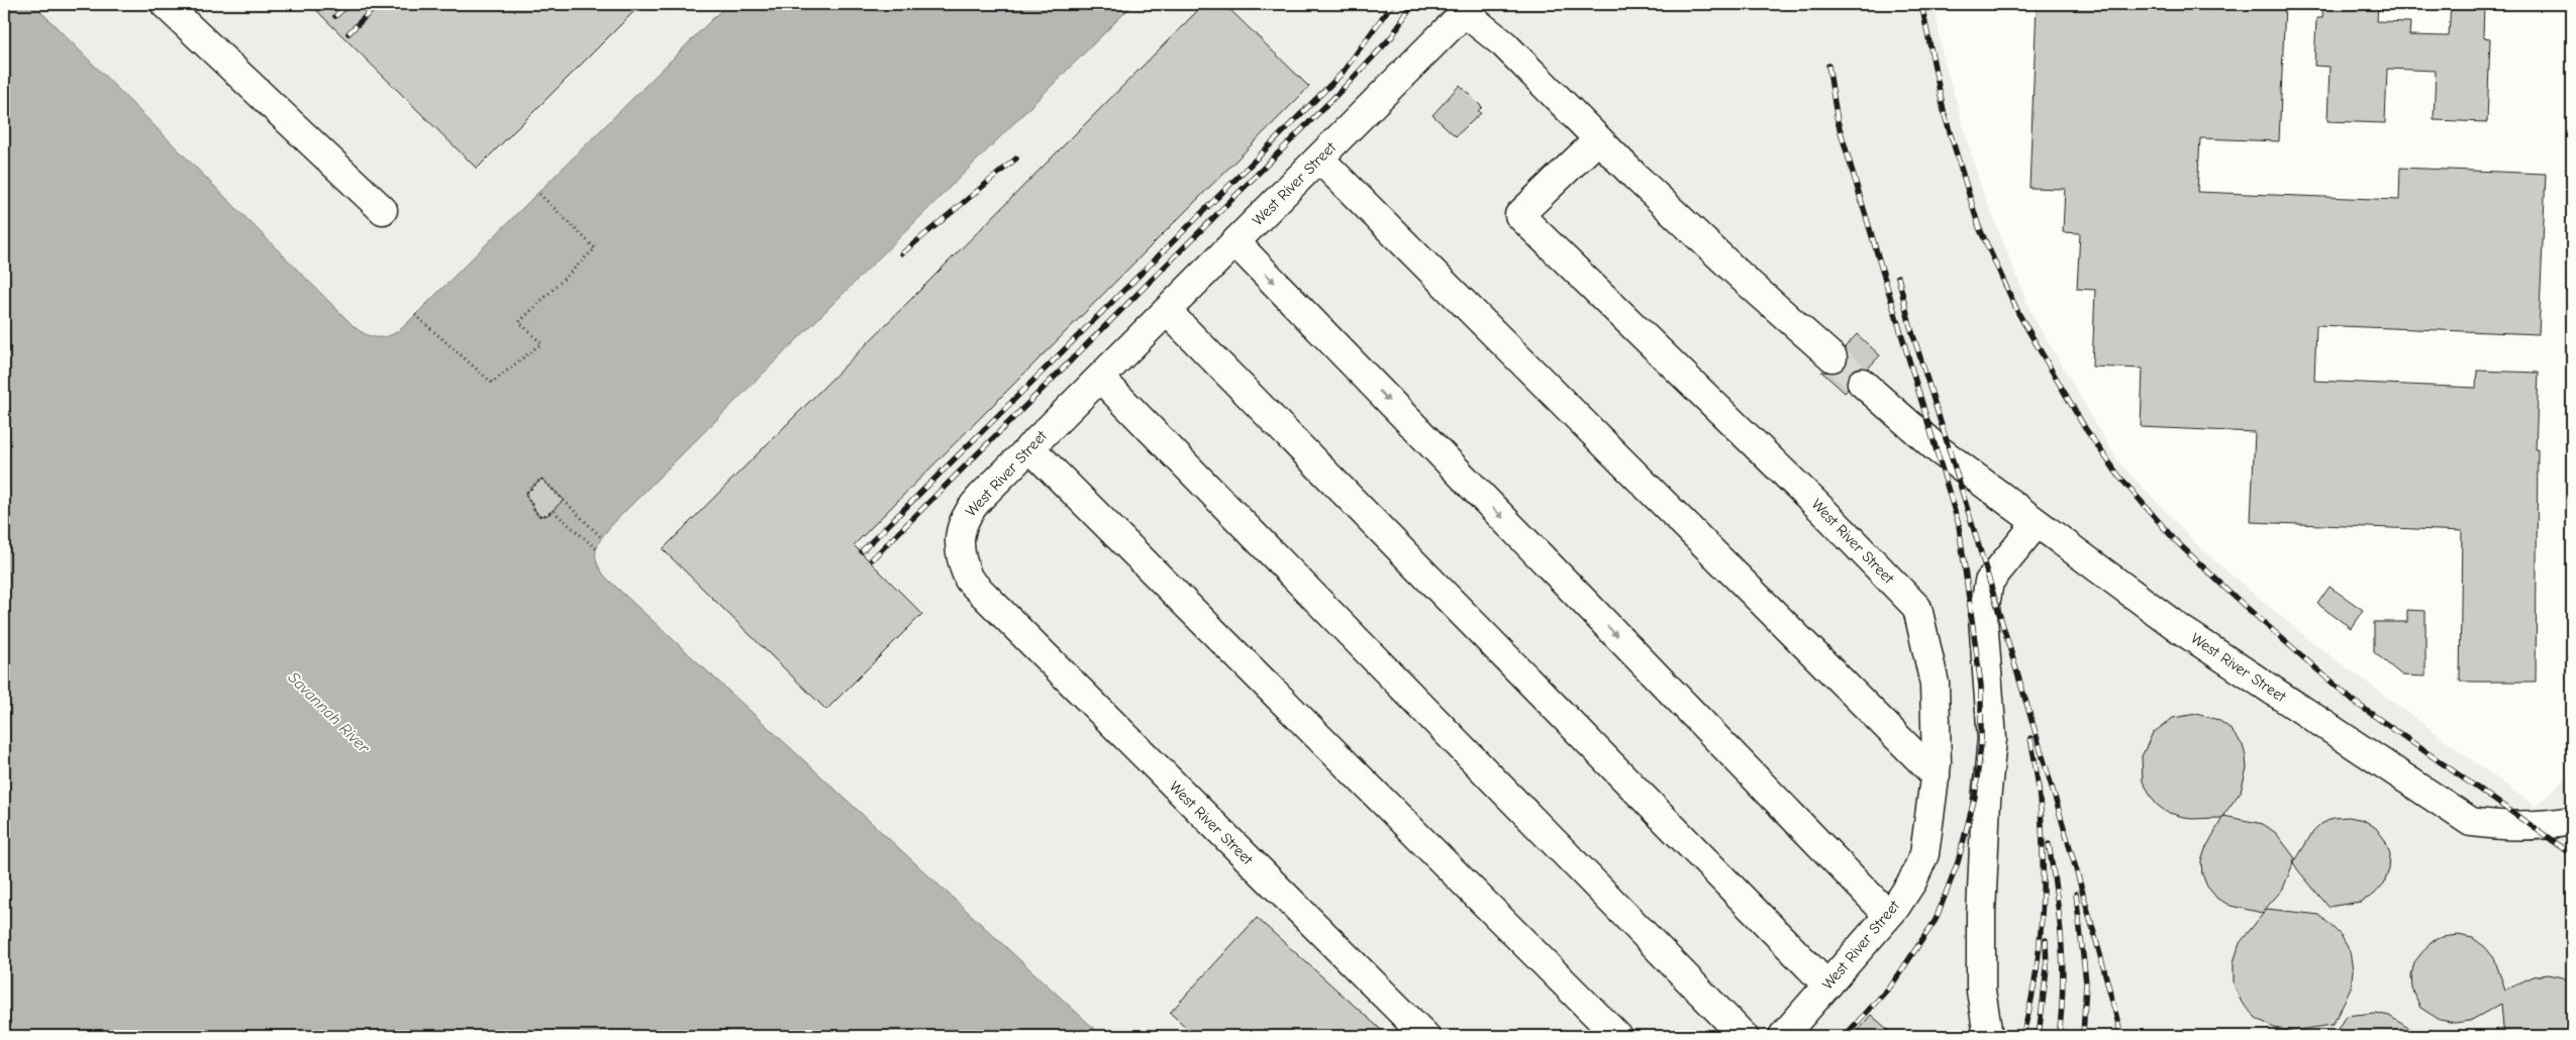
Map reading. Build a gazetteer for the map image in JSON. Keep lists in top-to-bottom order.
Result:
{
  "streets": {
    "street": ["West River Street"]
  },
  "water": ["Savannah River"]
}
